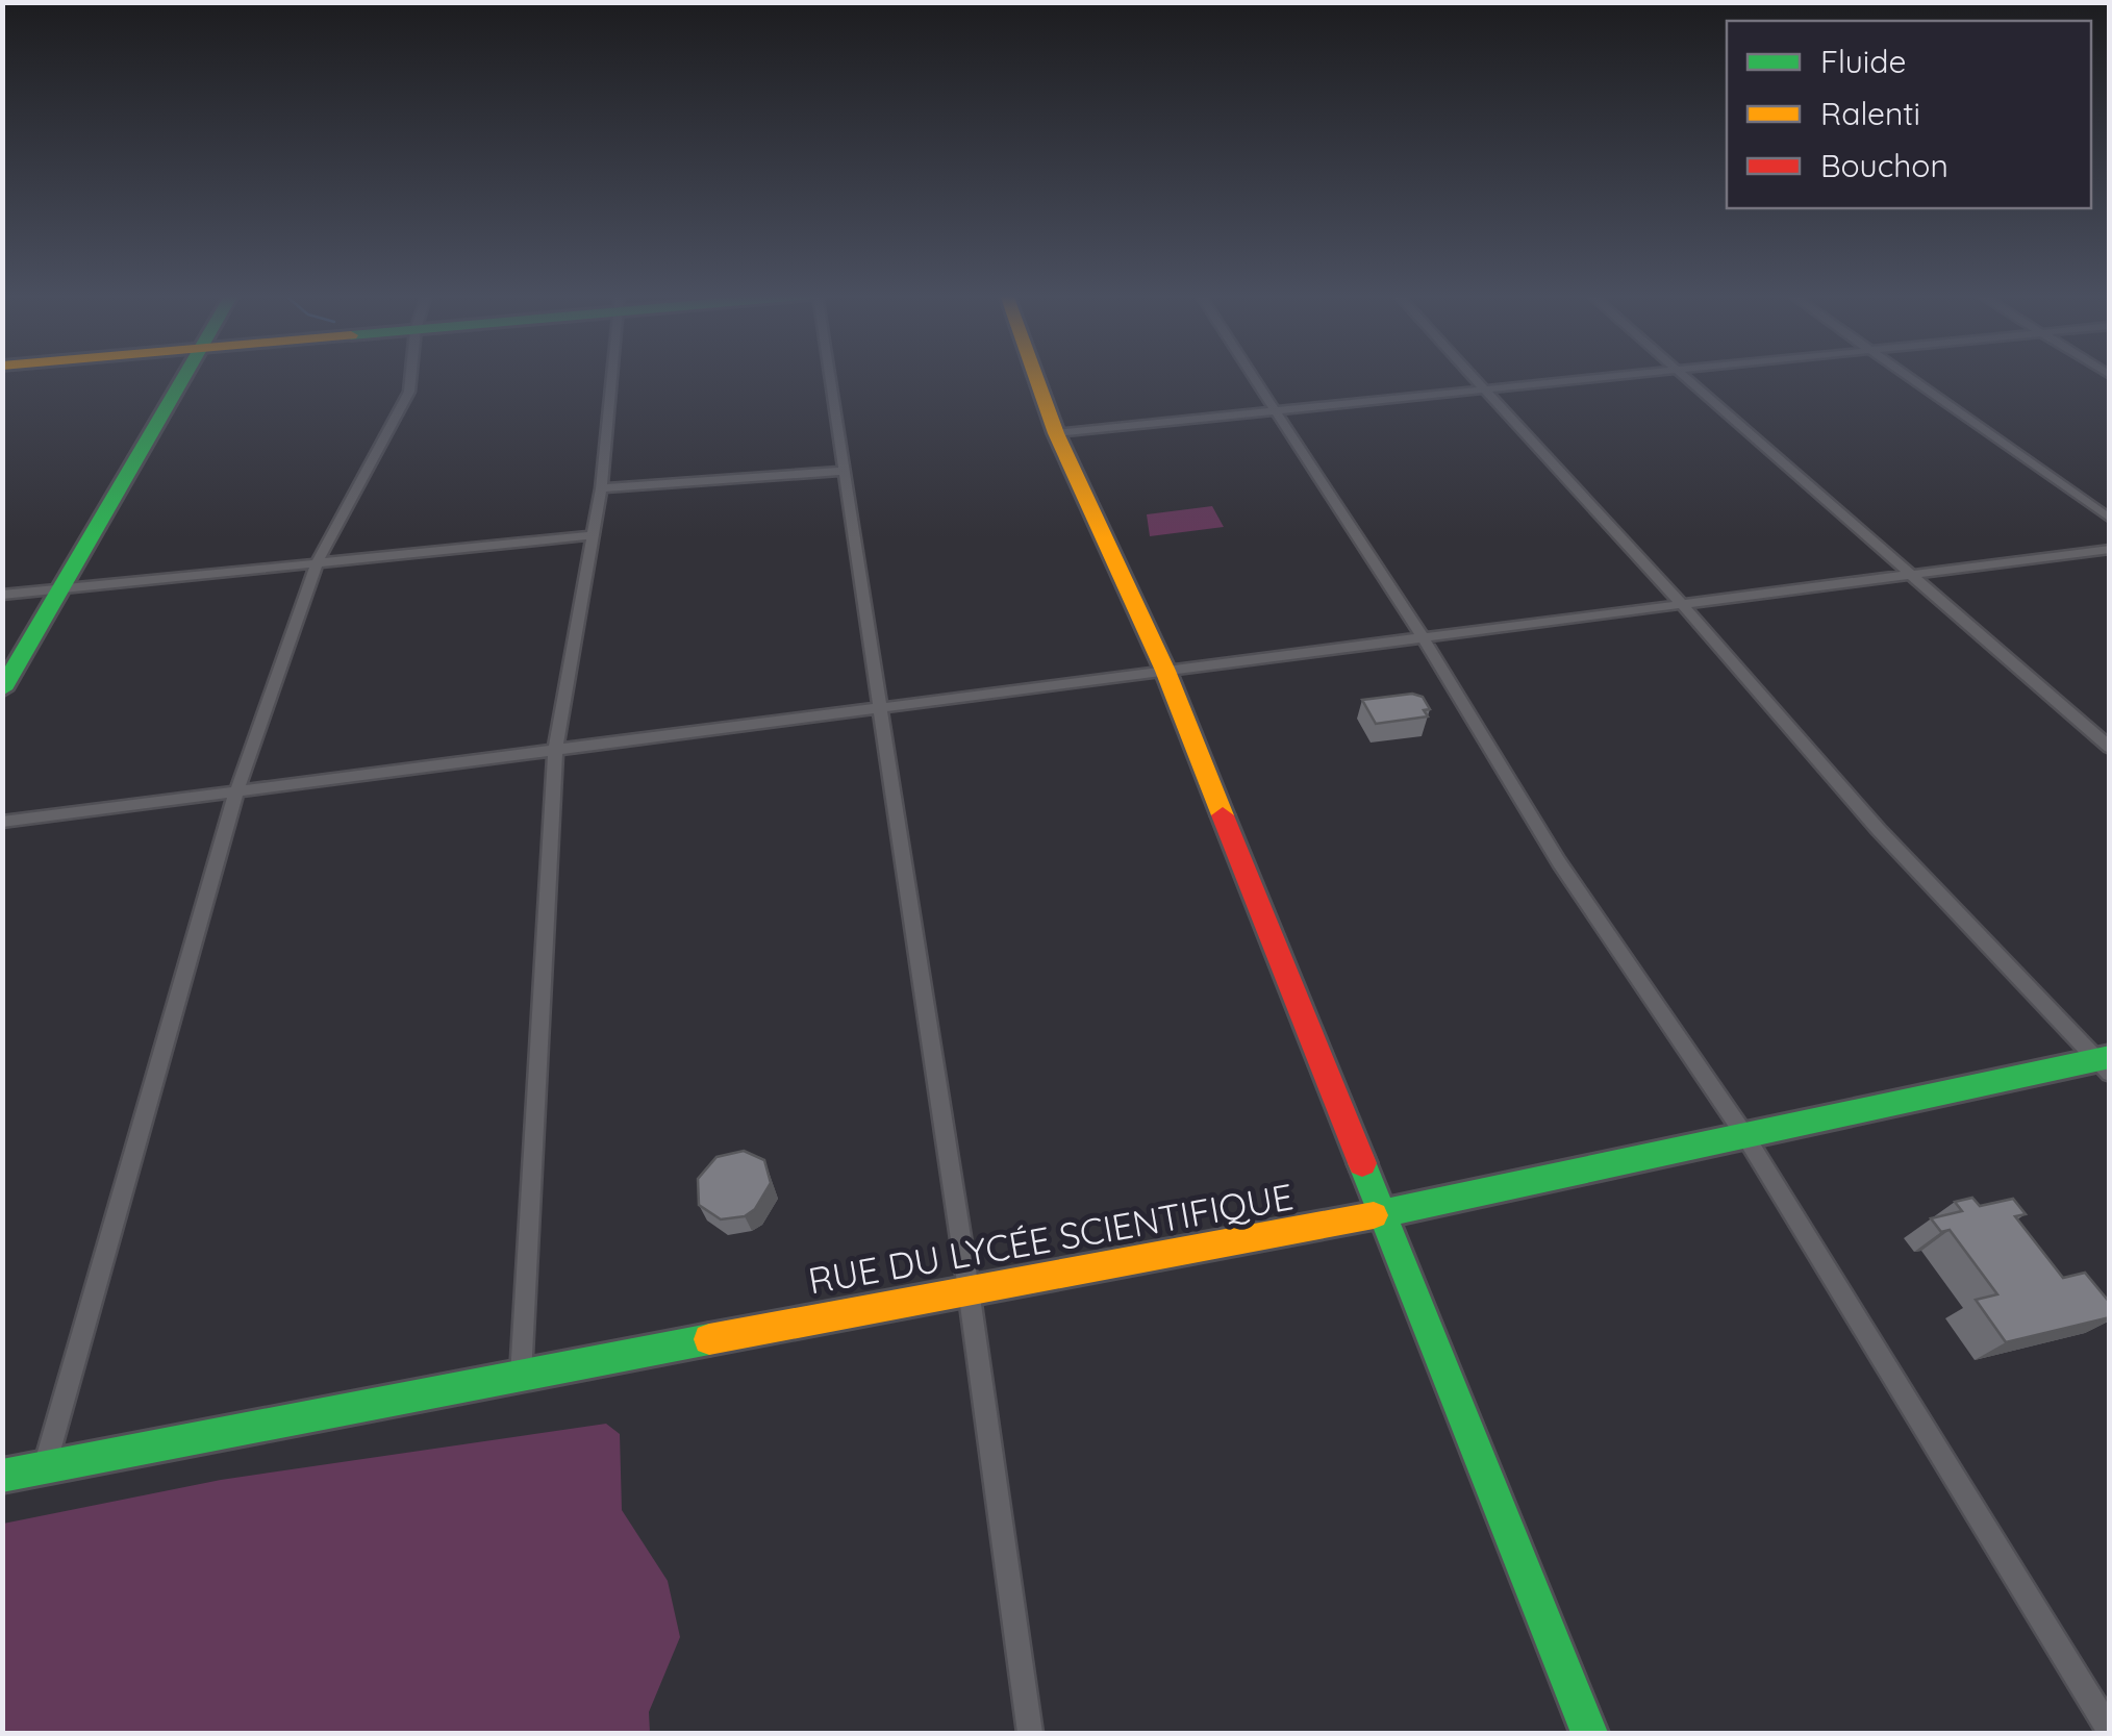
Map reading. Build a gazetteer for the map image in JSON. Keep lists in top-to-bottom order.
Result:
{
  "streets": {
    "street": ["RUE DU LYCÉE SCIENTIFIQUE"]
  },
  "legend": ["Fluide", "Ralenti", "Bouchon"]
}
